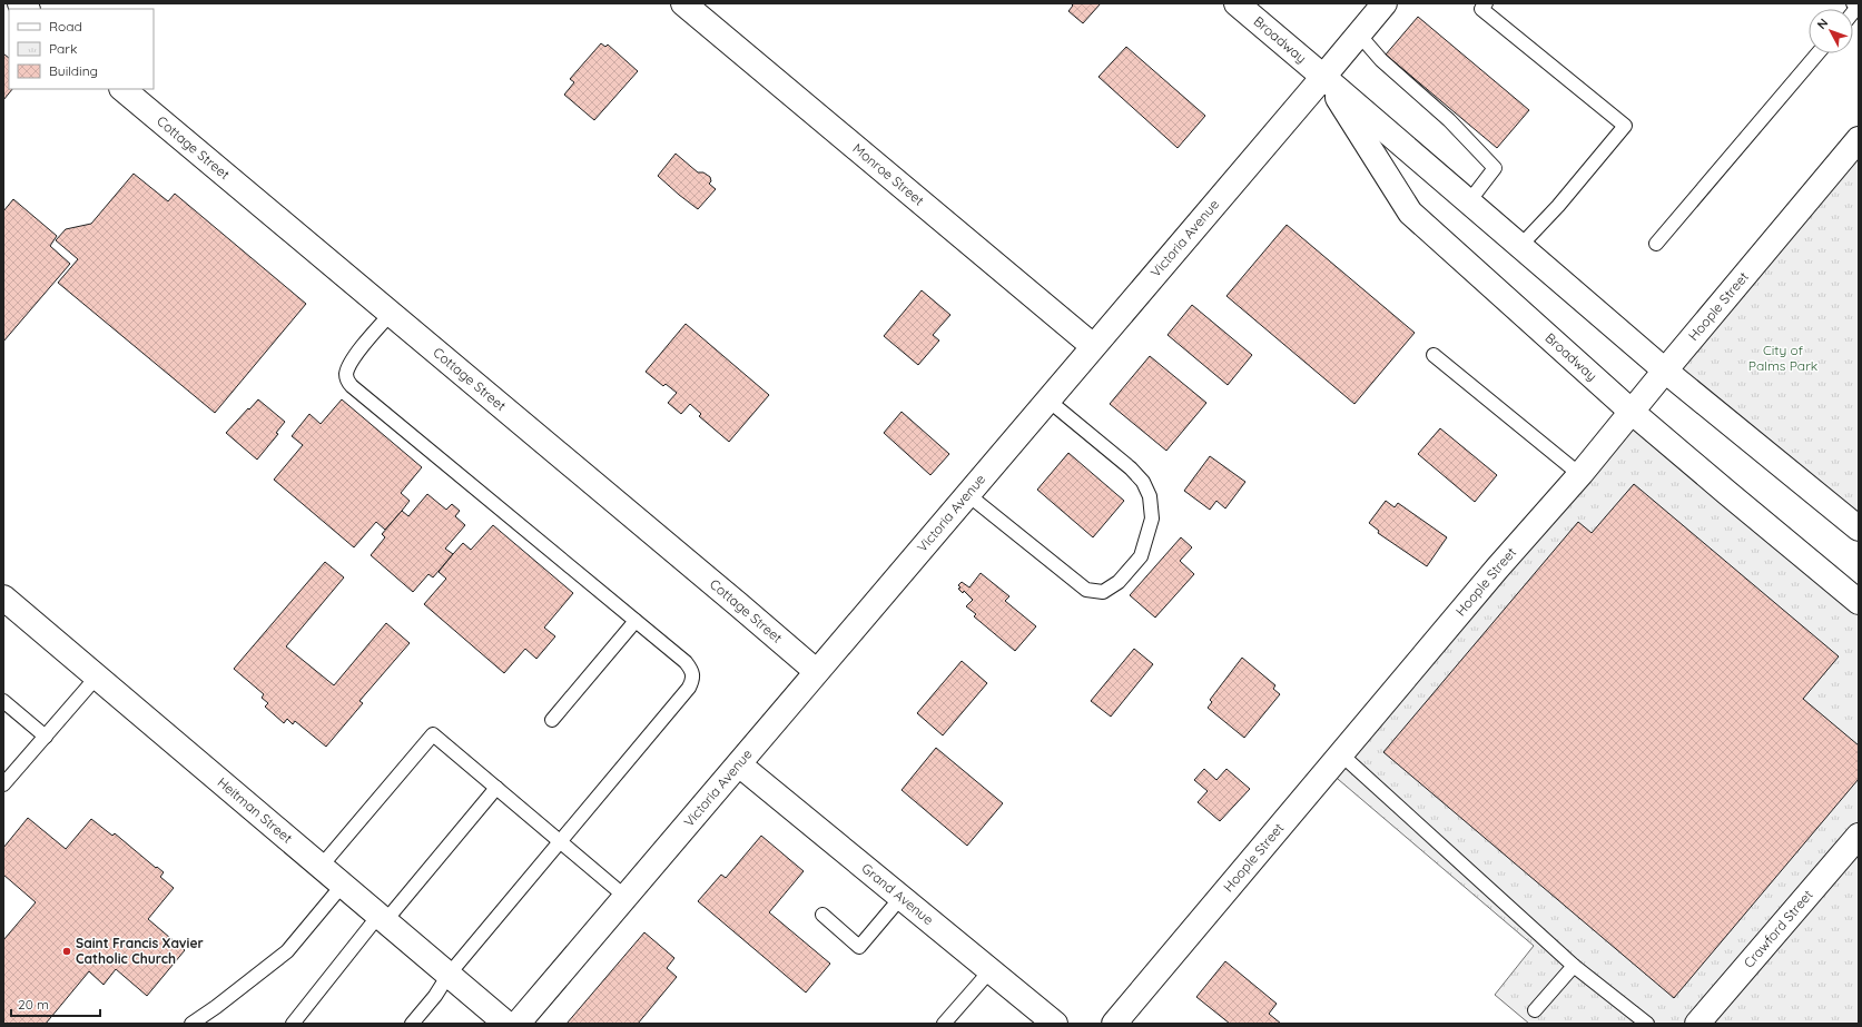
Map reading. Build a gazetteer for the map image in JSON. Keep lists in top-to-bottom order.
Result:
{
  "streets": {
    "street": [
      "Broadway",
      "Cottage Street",
      "Monroe Street",
      "Victoria Avenue",
      "Hoople Street",
      "Heitman Street",
      "Grand Avenue",
      "Crawford Street"
    ]
  },
  "crossings": [
    ["Broadway", "Victoria Avenue"],
    ["Broadway", "Hoople Street"],
    ["Cottage Street", "Victoria Avenue"],
    ["Monroe Street", "Victoria Avenue"],
    ["Victoria Avenue", "Grand Avenue"]
  ],
  "parks": ["City of Palms Park"],
  "places": ["Saint Francis Xavier Catholic Church"],
  "legend": ["Road", "Park", "Building"],
  "scale_bar": "20 m",
  "north": "top left"
}
